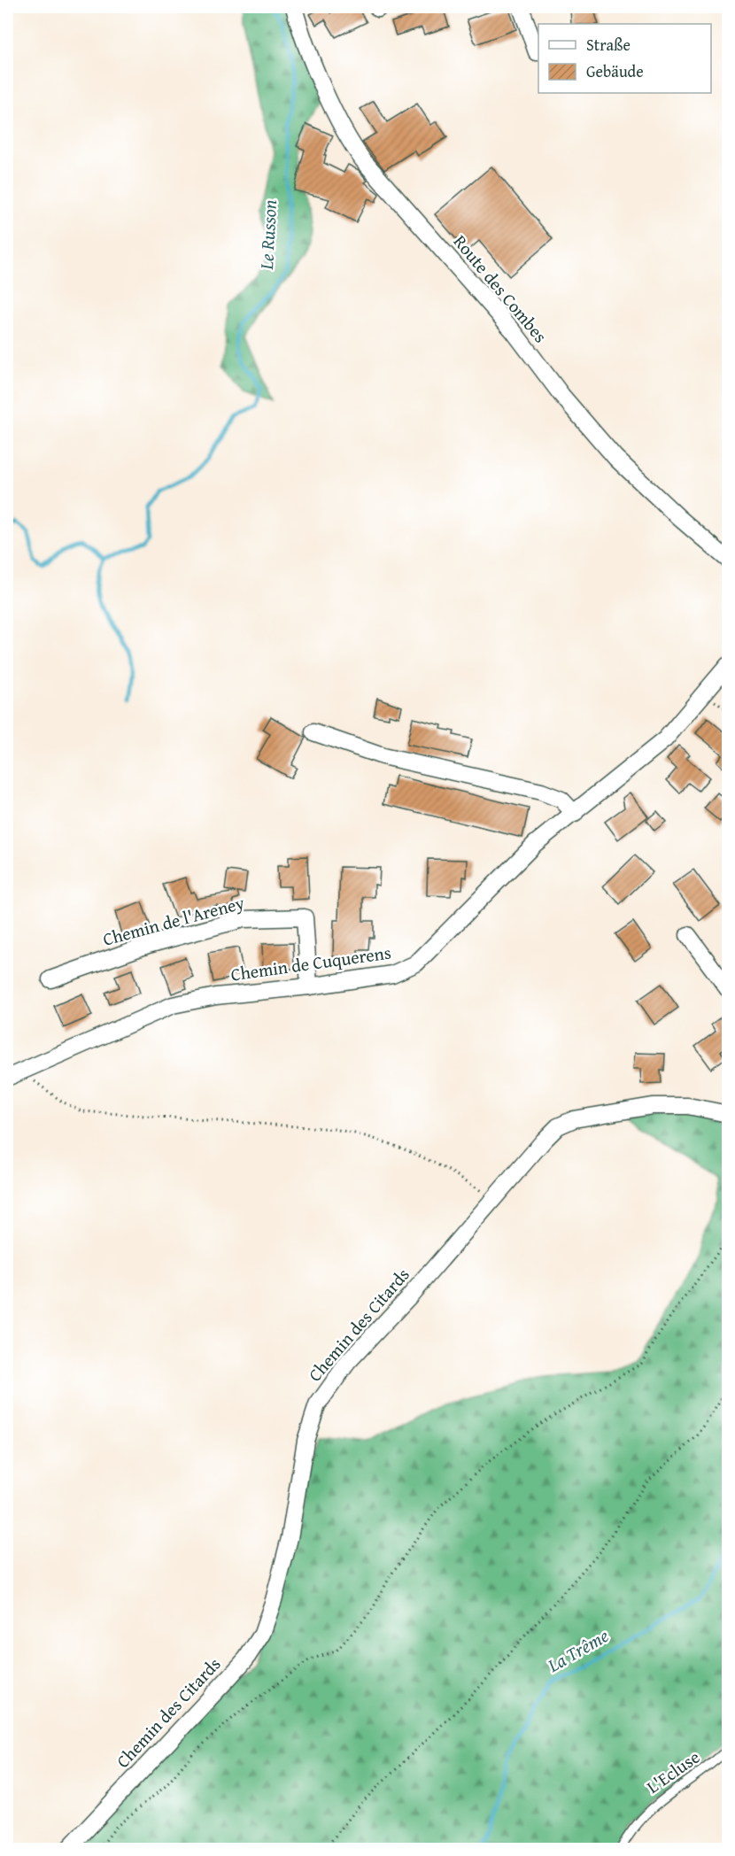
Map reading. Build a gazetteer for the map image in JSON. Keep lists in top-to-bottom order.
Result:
{
  "streets": {
    "street": [
      "Route des Combes",
      "Chemin de l'Areney",
      "Chemin de Cuquerens",
      "Chemin des Citards"
    ],
    "lane": ["L'Ecluse"]
  },
  "crossings": [
    ["Chemin de l'Areney", "Chemin de Cuquerens"]
  ],
  "water": ["Le Russon", "La Trême"],
  "legend": ["Straße", "Gebäude"]
}
